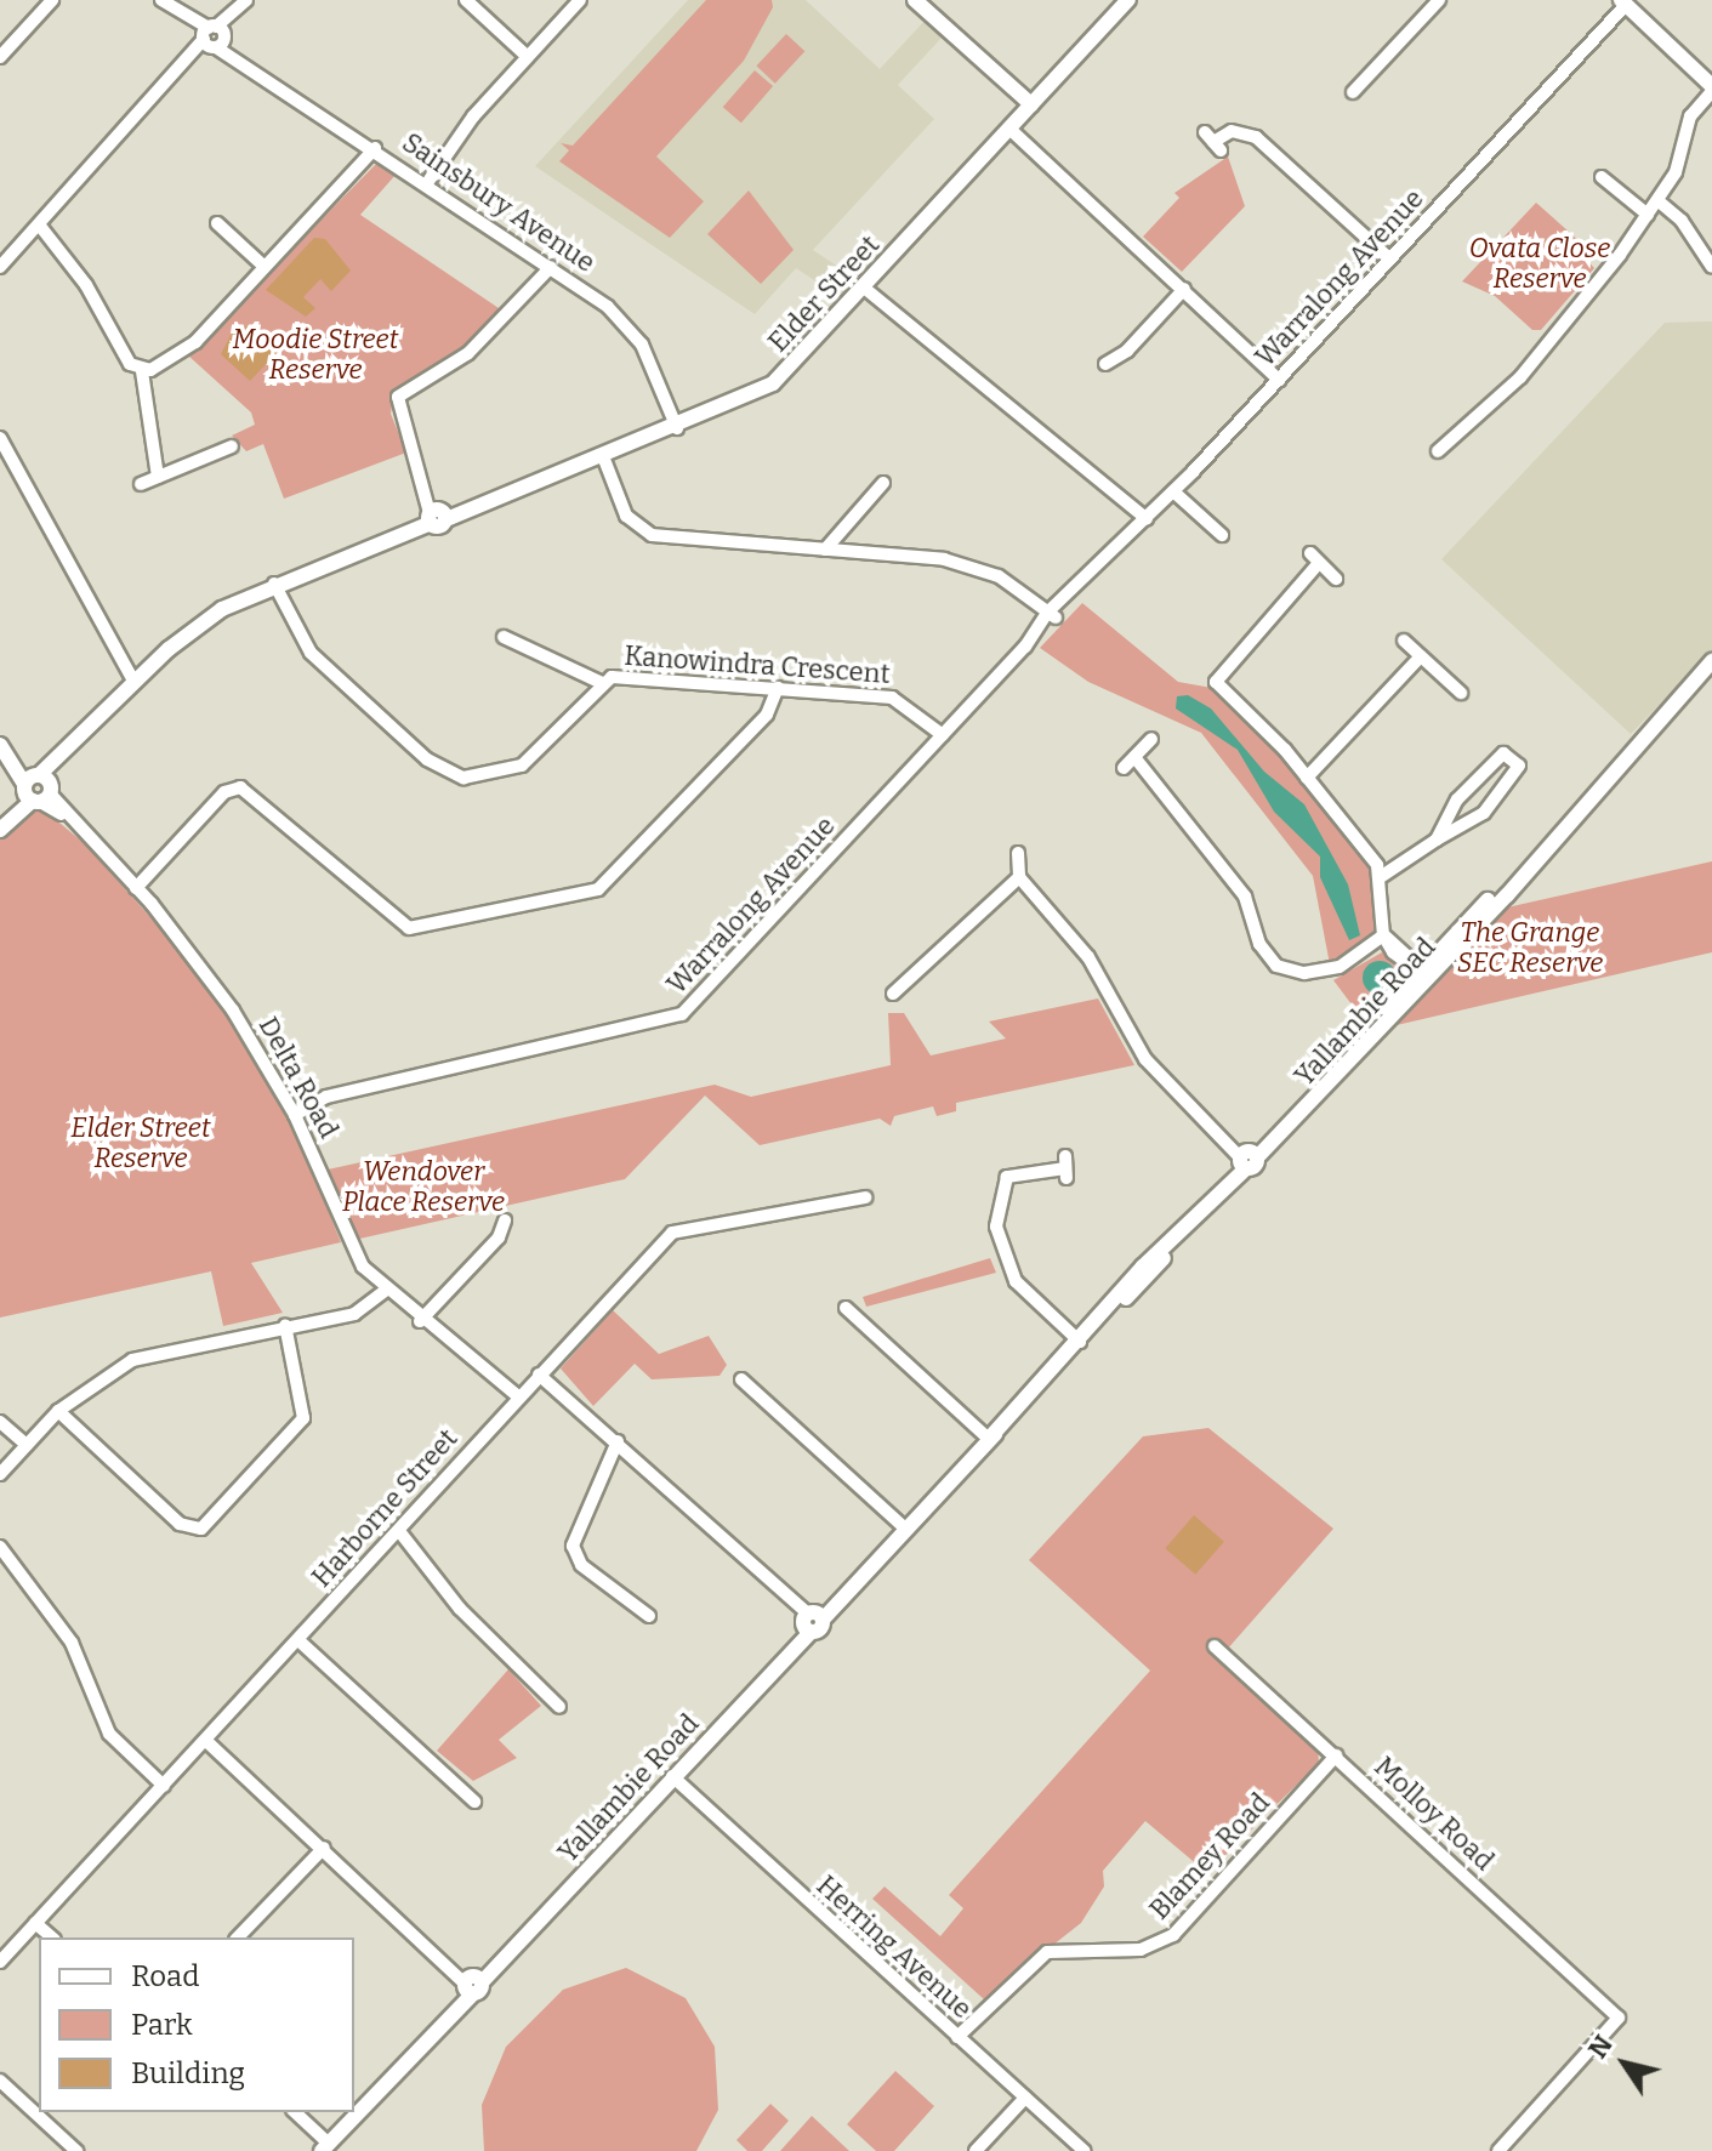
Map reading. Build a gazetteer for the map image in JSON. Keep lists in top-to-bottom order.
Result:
{
  "streets": {
    "street": [
      "Sainsbury Avenue",
      "Warralong Avenue",
      "Elder Street",
      "Kanowindra Crescent",
      "Yallambie Road",
      "Delta Road",
      "Harborne Street",
      "Molloy Road",
      "Blamey Road",
      "Herring Avenue"
    ]
  },
  "crossings": [
    ["Sainsbury Avenue", "Elder Street"],
    ["Warralong Avenue", "Kanowindra Crescent"],
    ["Warralong Avenue", "Delta Road"],
    ["Elder Street", "Kanowindra Crescent"],
    ["Elder Street", "Delta Road"],
    ["Yallambie Road", "Herring Avenue"],
    ["Delta Road", "Harborne Street"],
    ["Molloy Road", "Blamey Road"],
    ["Blamey Road", "Herring Avenue"]
  ],
  "parks": [
    "Ovata Close Reserve",
    "Moodie Street Reserve",
    "The Grange SEC Reserve",
    "Elder Street Reserve",
    "Wendover Place Reserve"
  ],
  "legend": ["Road", "Park", "Building"],
  "north": "top left"
}
